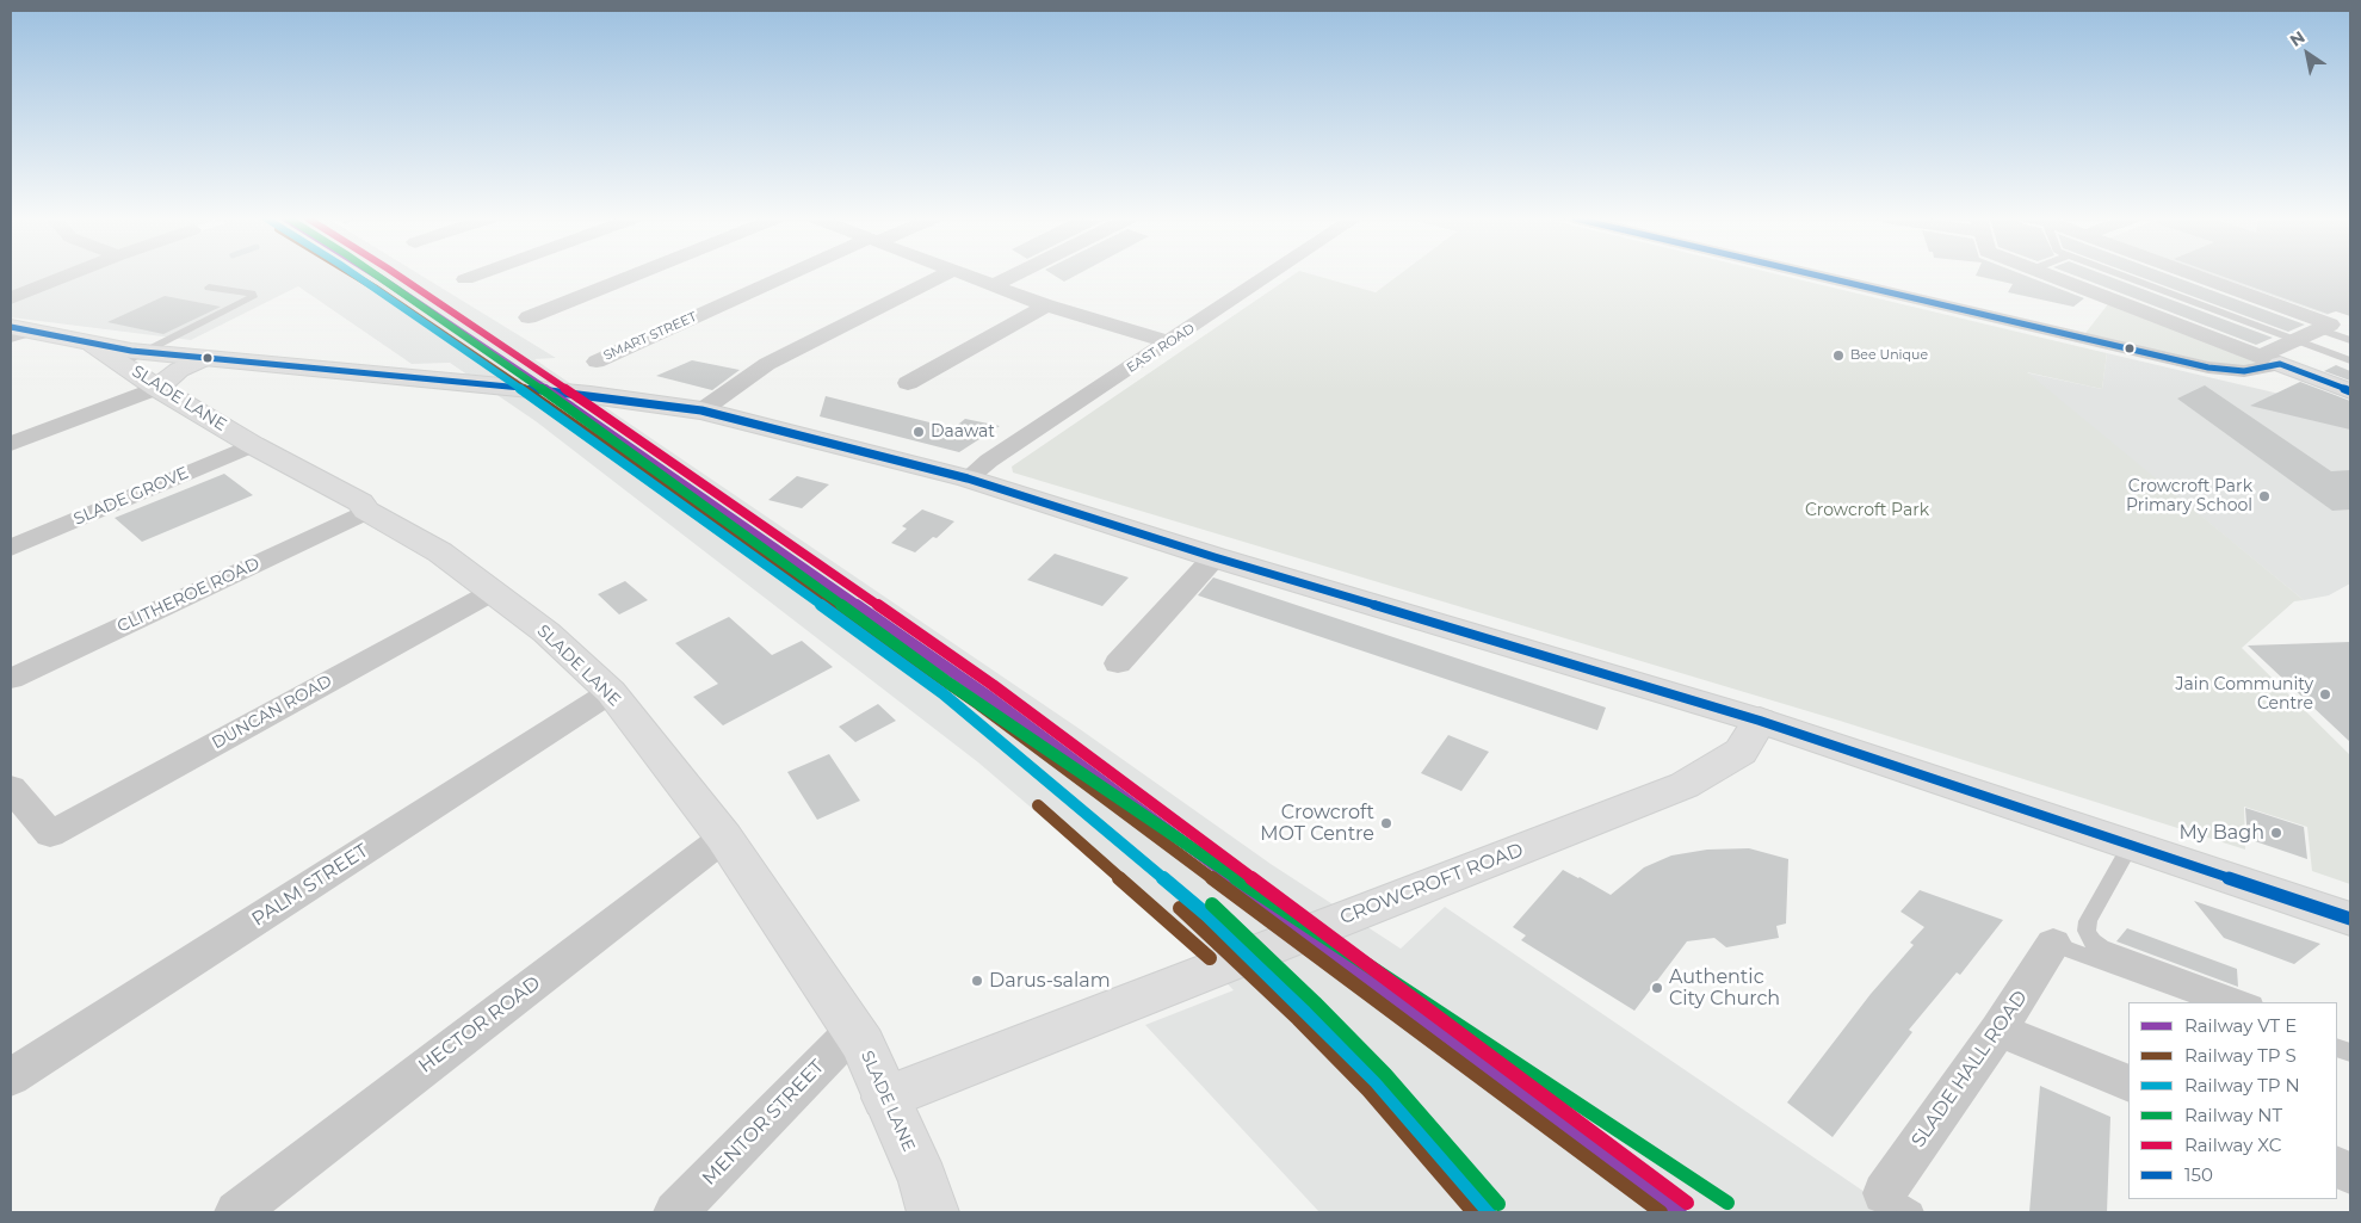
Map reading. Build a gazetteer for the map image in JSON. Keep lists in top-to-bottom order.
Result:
{
  "streets": {
    "main road": ["SLADE LANE", "CROWCROFT ROAD"],
    "street": [
      "SMART STREET",
      "EAST ROAD",
      "SLADE GROVE",
      "CLITHEROE ROAD",
      "DUNCAN ROAD",
      "PALM STREET",
      "HECTOR ROAD",
      "SLADE HALL ROAD",
      "MENTOR STREET"
    ]
  },
  "crossings": [
    ["SLADE LANE", "SLADE GROVE"],
    ["SLADE LANE", "CLITHEROE ROAD"],
    ["SLADE LANE", "DUNCAN ROAD"],
    ["SLADE LANE", "CROWCROFT ROAD"],
    ["SLADE LANE", "PALM STREET"],
    ["SLADE LANE", "HECTOR ROAD"],
    ["SLADE LANE", "MENTOR STREET"]
  ],
  "parks": ["Crowcroft Park"],
  "places": [
    "Bee Unique",
    "Daawat",
    "Crowcroft Park Primary School",
    "Jain Community Centre",
    "Crowcroft MOT Centre",
    "My Bagh",
    "Darus-salam",
    "Authentic City Church"
  ],
  "lines": ["rail line NT", "rail line XC", "transit line 150"],
  "legend": [
    "Railway VT E",
    "Railway TP S",
    "Railway TP N",
    "Railway NT",
    "Railway XC",
    "150"
  ],
  "north": "top left"
}
